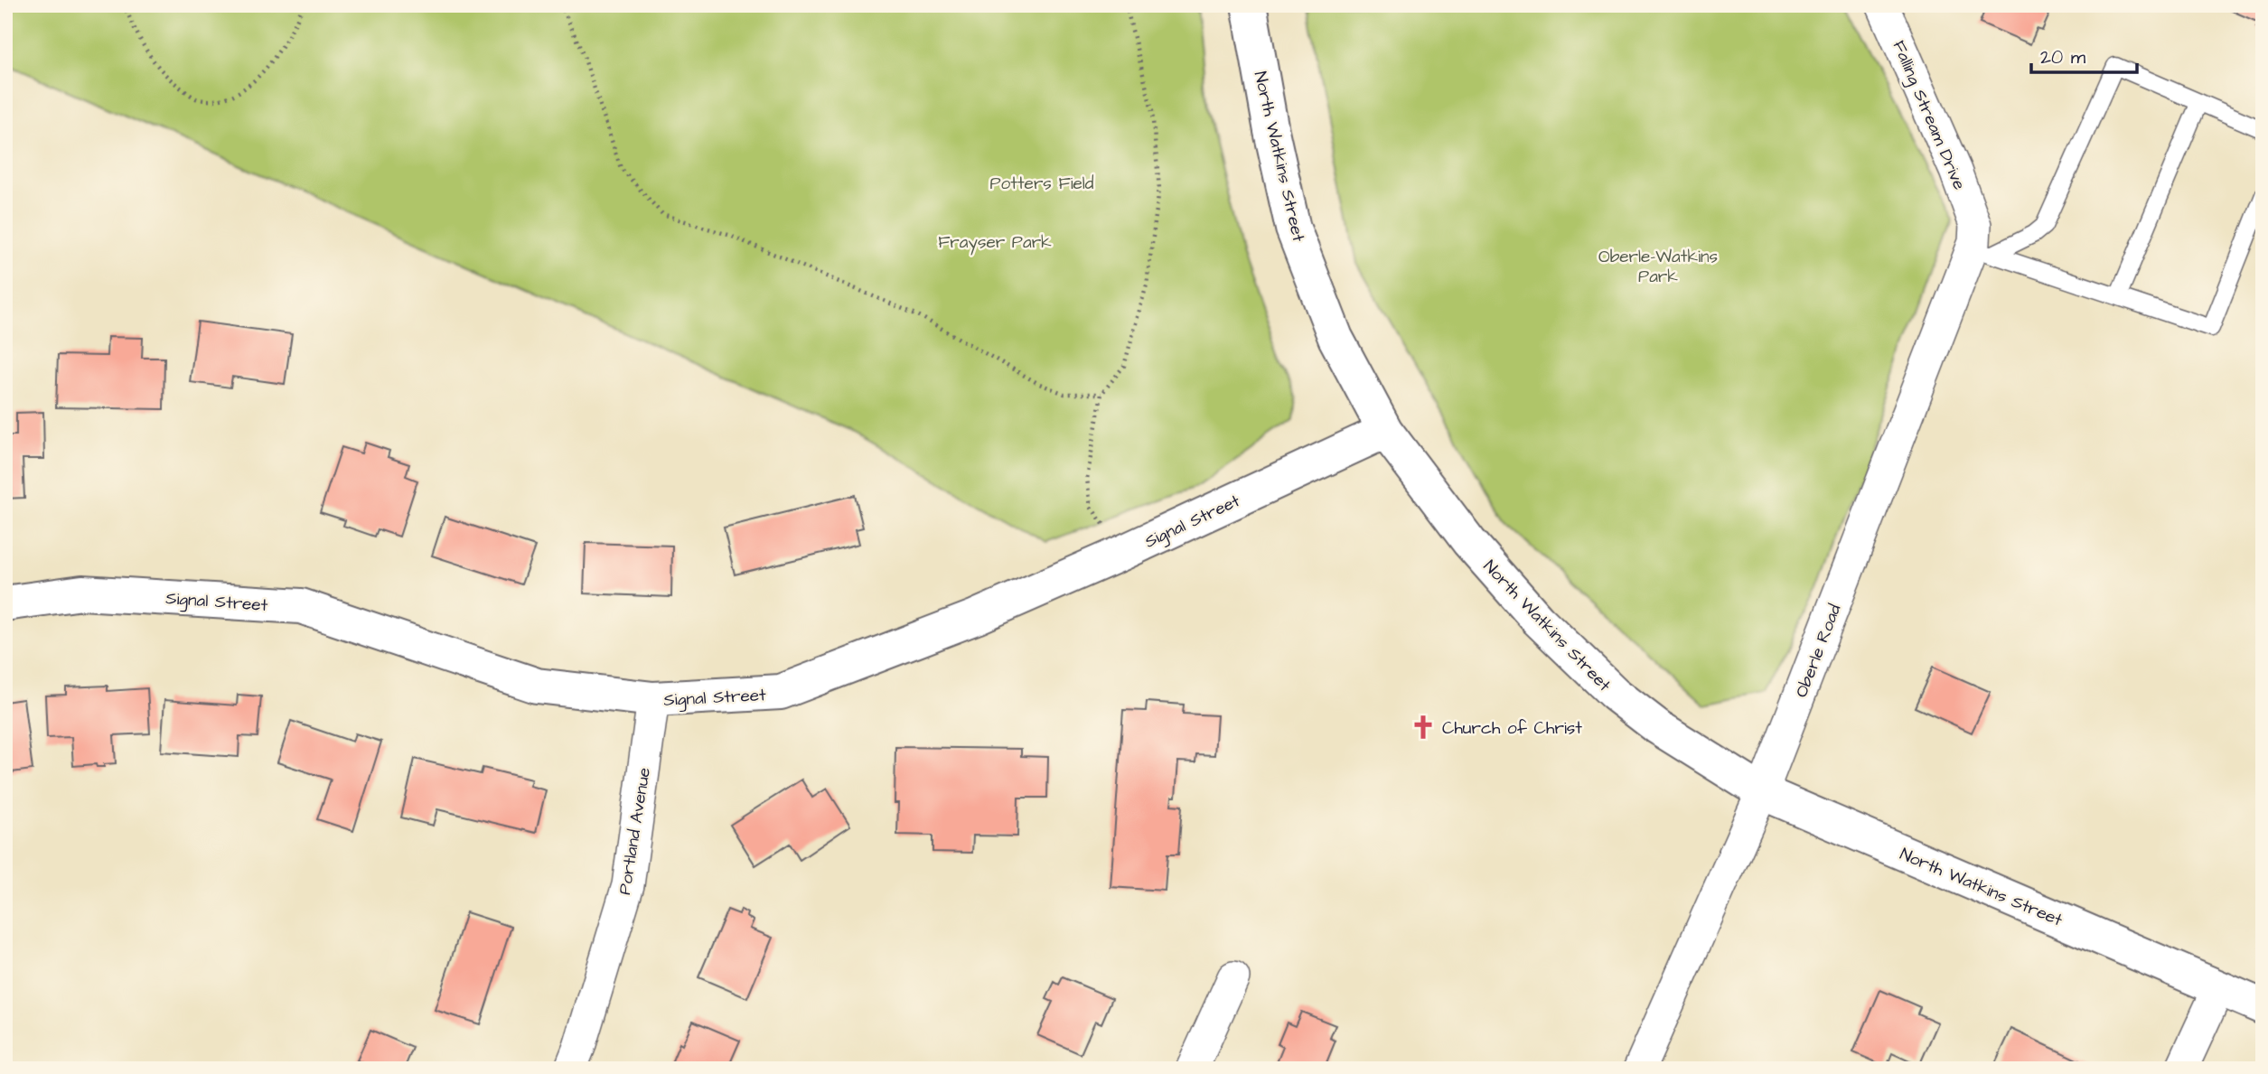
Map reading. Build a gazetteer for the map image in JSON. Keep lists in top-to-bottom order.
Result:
{
  "streets": {
    "main road": ["North Watkins Street", "Signal Street"],
    "street": ["Falling Stream Drive", "Oberle Road", "Portland Avenue"]
  },
  "crossings": [
    ["Falling Stream Drive", "Oberle Road"],
    ["North Watkins Street", "Signal Street"],
    ["North Watkins Street", "Oberle Road"],
    ["Signal Street", "Portland Avenue"]
  ],
  "parks": ["Potters Field", "Frayser Park", "Oberle-Watkins Park"],
  "places": {
    "church": ["Church of Christ"]
  },
  "scale_bar": "20 m"
}
